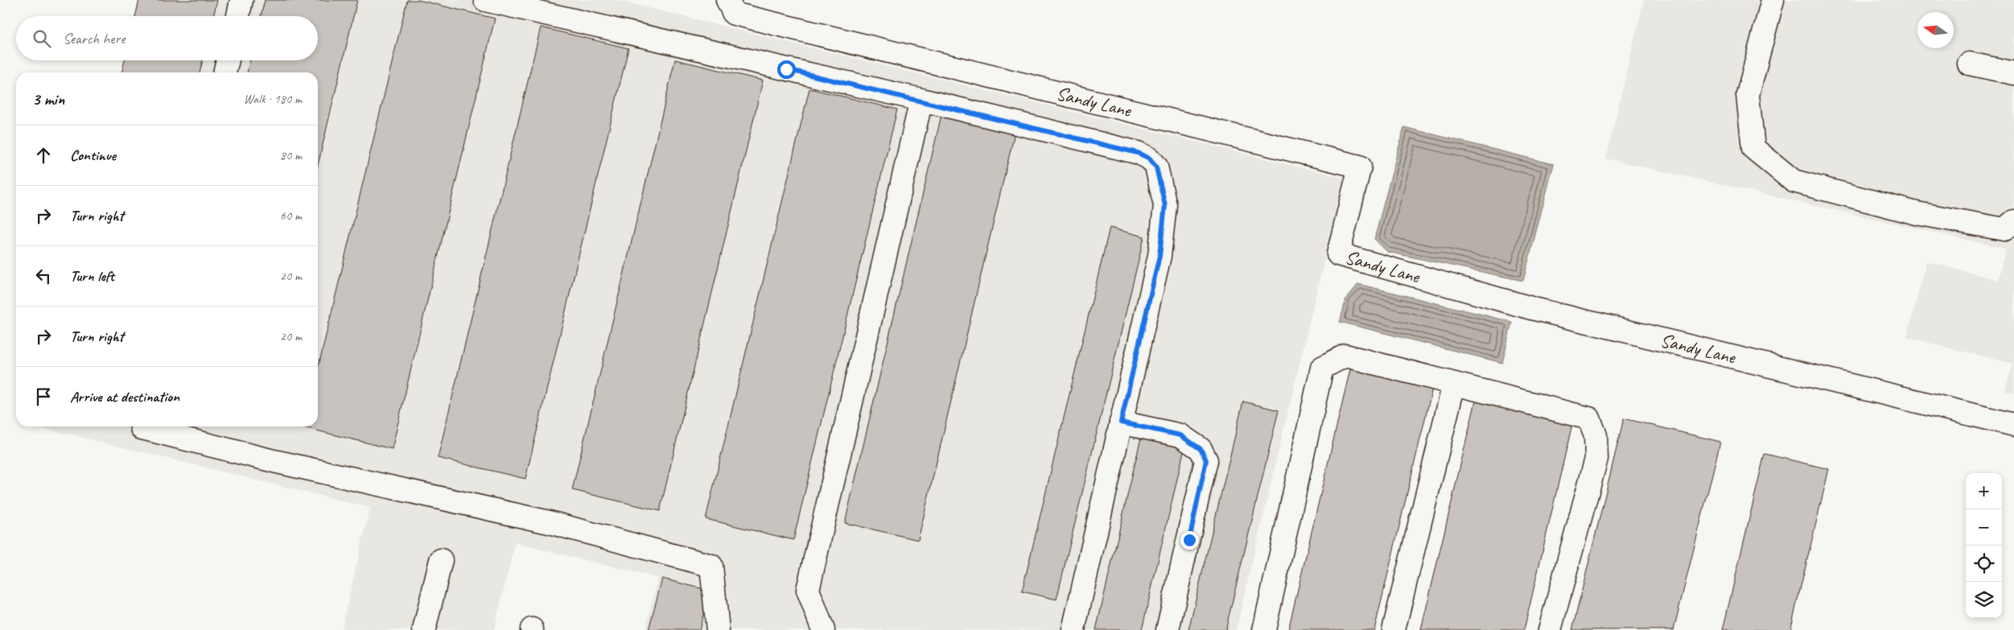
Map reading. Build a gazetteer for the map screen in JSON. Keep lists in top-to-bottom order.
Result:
{
  "streets": {
    "street": ["Sandy Lane"]
  },
  "north": "left",
  "page": {
    "search": "Search here",
    "heading": ["3 min", "Walk · 180 m"],
    "list": [
      ["Continue", "80 m"],
      ["Turn right", "60 m"],
      ["Turn left", "20 m"],
      ["Turn right", "20 m"],
      "Arrive at destination"
    ],
    "map_buttons": ["+", "−"]
  }
}
